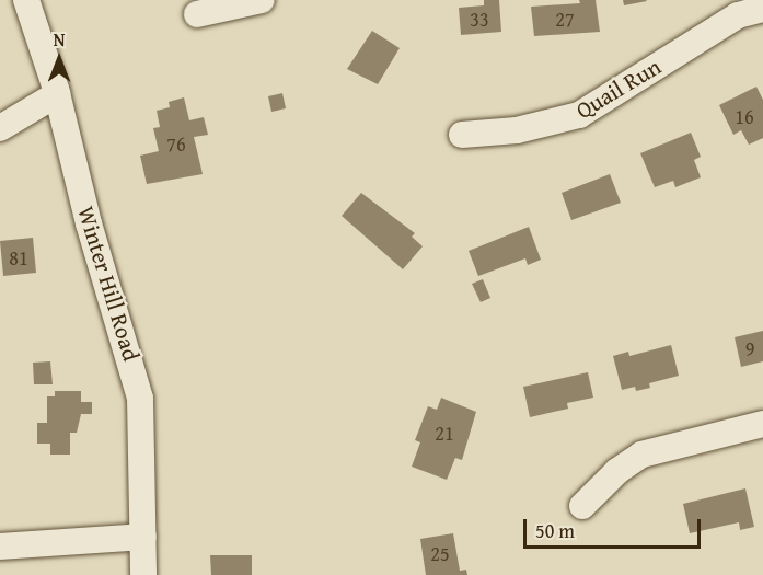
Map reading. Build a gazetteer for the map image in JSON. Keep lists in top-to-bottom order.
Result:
{
  "streets": {
    "street": ["Quail Run", "Winter Hill Road"]
  },
  "house_numbers": [
    "33",
    "27",
    "16",
    "76",
    "81",
    "9",
    "21",
    "25"
  ],
  "scale_bar": "50 m",
  "north": "top"
}
